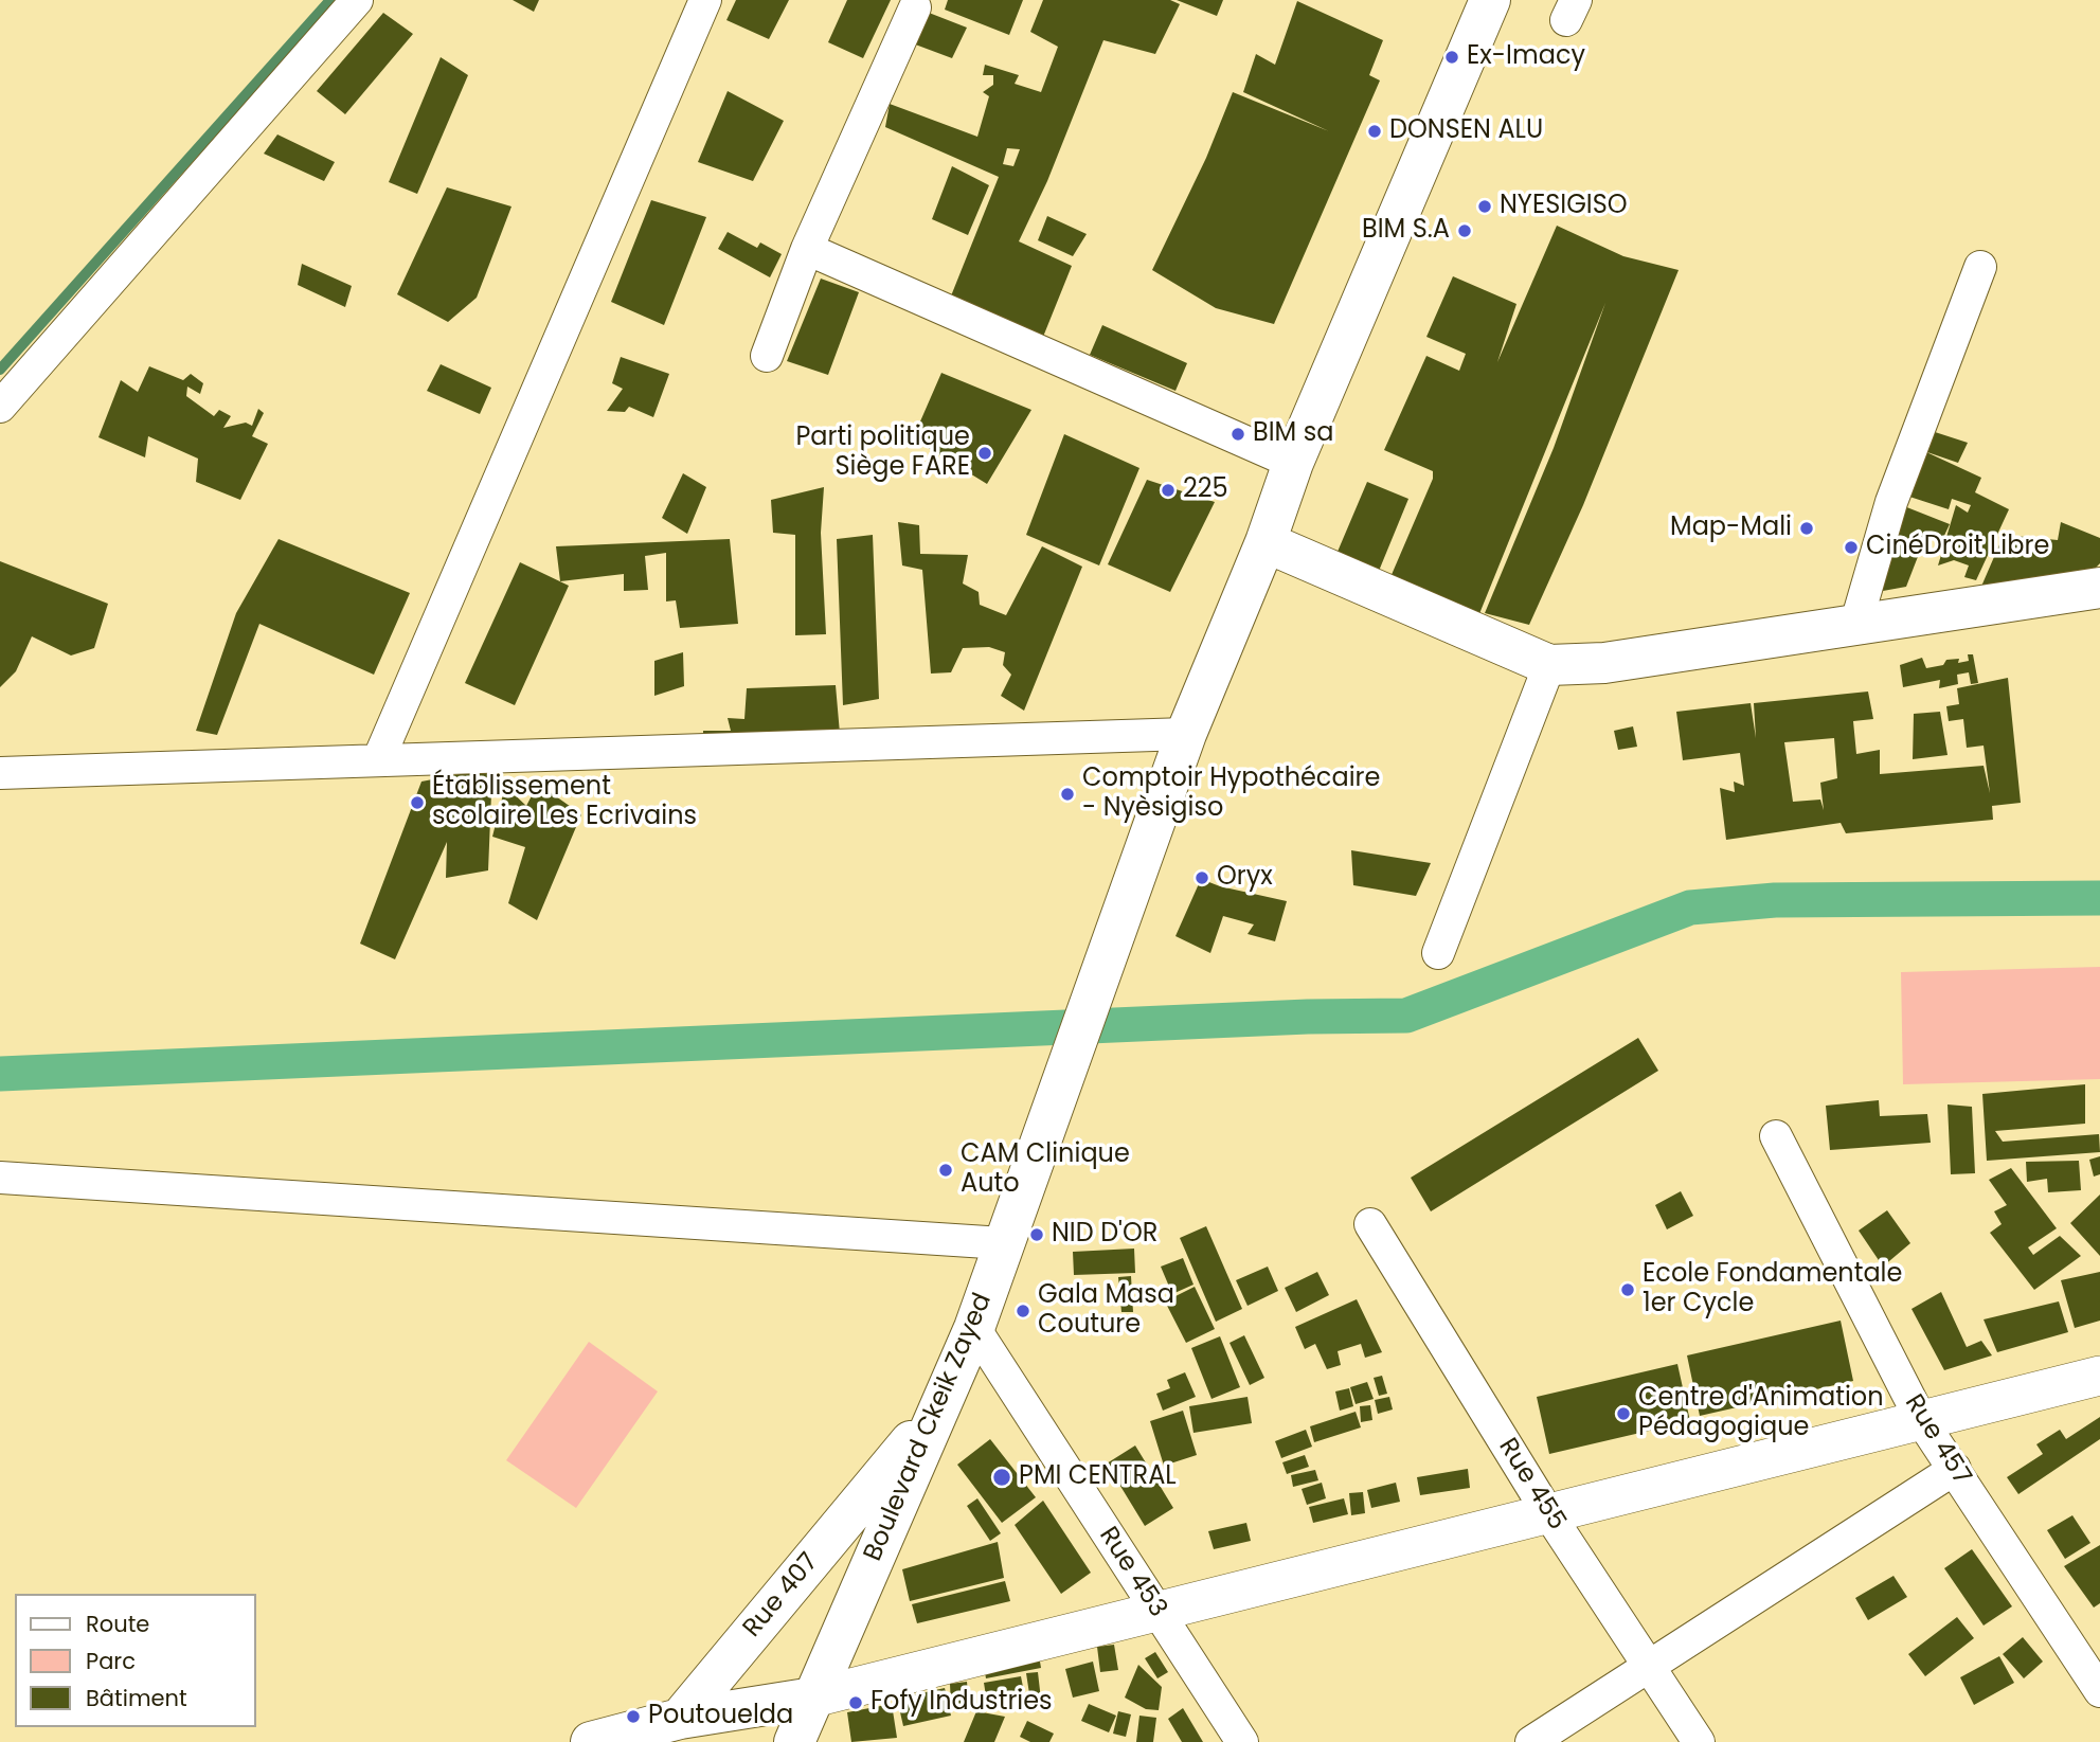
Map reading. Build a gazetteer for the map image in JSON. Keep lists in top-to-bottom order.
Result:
{
  "streets": {
    "main road": ["Boulevard Ckeik Zayed", "Rue 407"],
    "street": ["Rue 457", "Rue 455", "Rue 453"]
  },
  "crossings": [
    ["Boulevard Ckeik Zayed", "Rue 453"],
    ["Boulevard Ckeik Zayed", "Rue 407"]
  ],
  "places": [
    "Ex-Imacy",
    "DONSEN ALU",
    "NYESIGISO",
    "BIM S.A",
    "BIM sa",
    "Parti politique Siège FARE",
    "225",
    "Map-Mali",
    "CinéDroit Libre",
    "Comptoir Hypothécaire - Nyèsigiso",
    "Établissement scolaire Les Ecrivains",
    "Oryx",
    "CAM Clinique Auto",
    "NID D'OR",
    "Ecole Fondamentale 1er Cycle",
    "Gala Masa Couture",
    "Centre d'Animation Pédagogique",
    "PMI CENTRAL",
    "Fofy Industries",
    "Poutouelda"
  ],
  "legend": ["Route", "Parc", "Bâtiment"]
}
